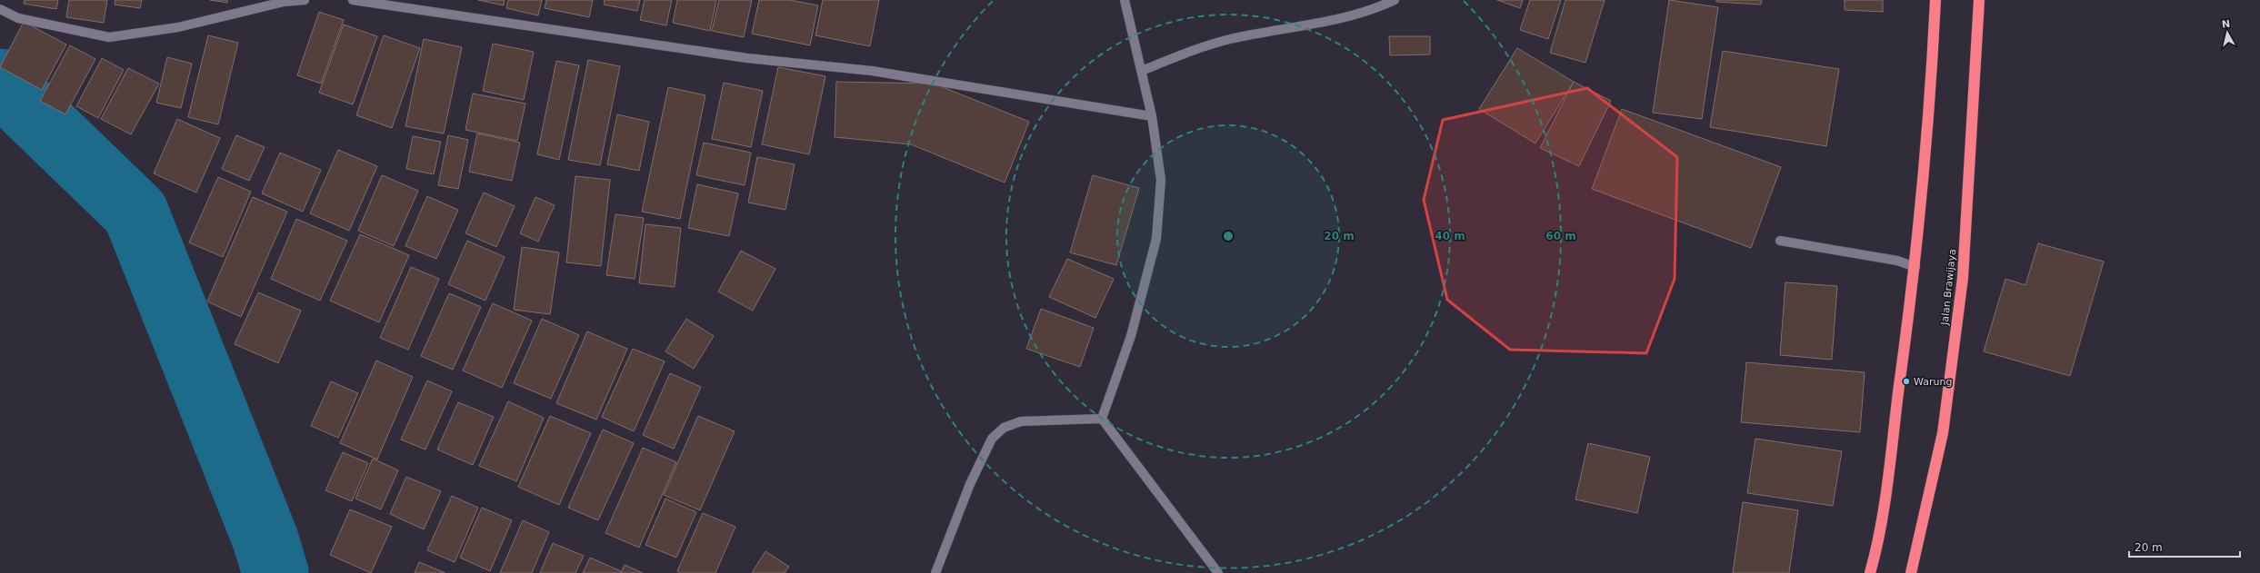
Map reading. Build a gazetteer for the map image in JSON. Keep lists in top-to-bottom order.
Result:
{
  "streets": {
    "highway": ["Jalan Brawijaya"]
  },
  "places": ["Warung"],
  "scale_bar": "20 m",
  "north": "top",
  "rings": ["20 m", "40 m", "60 m"]
}
